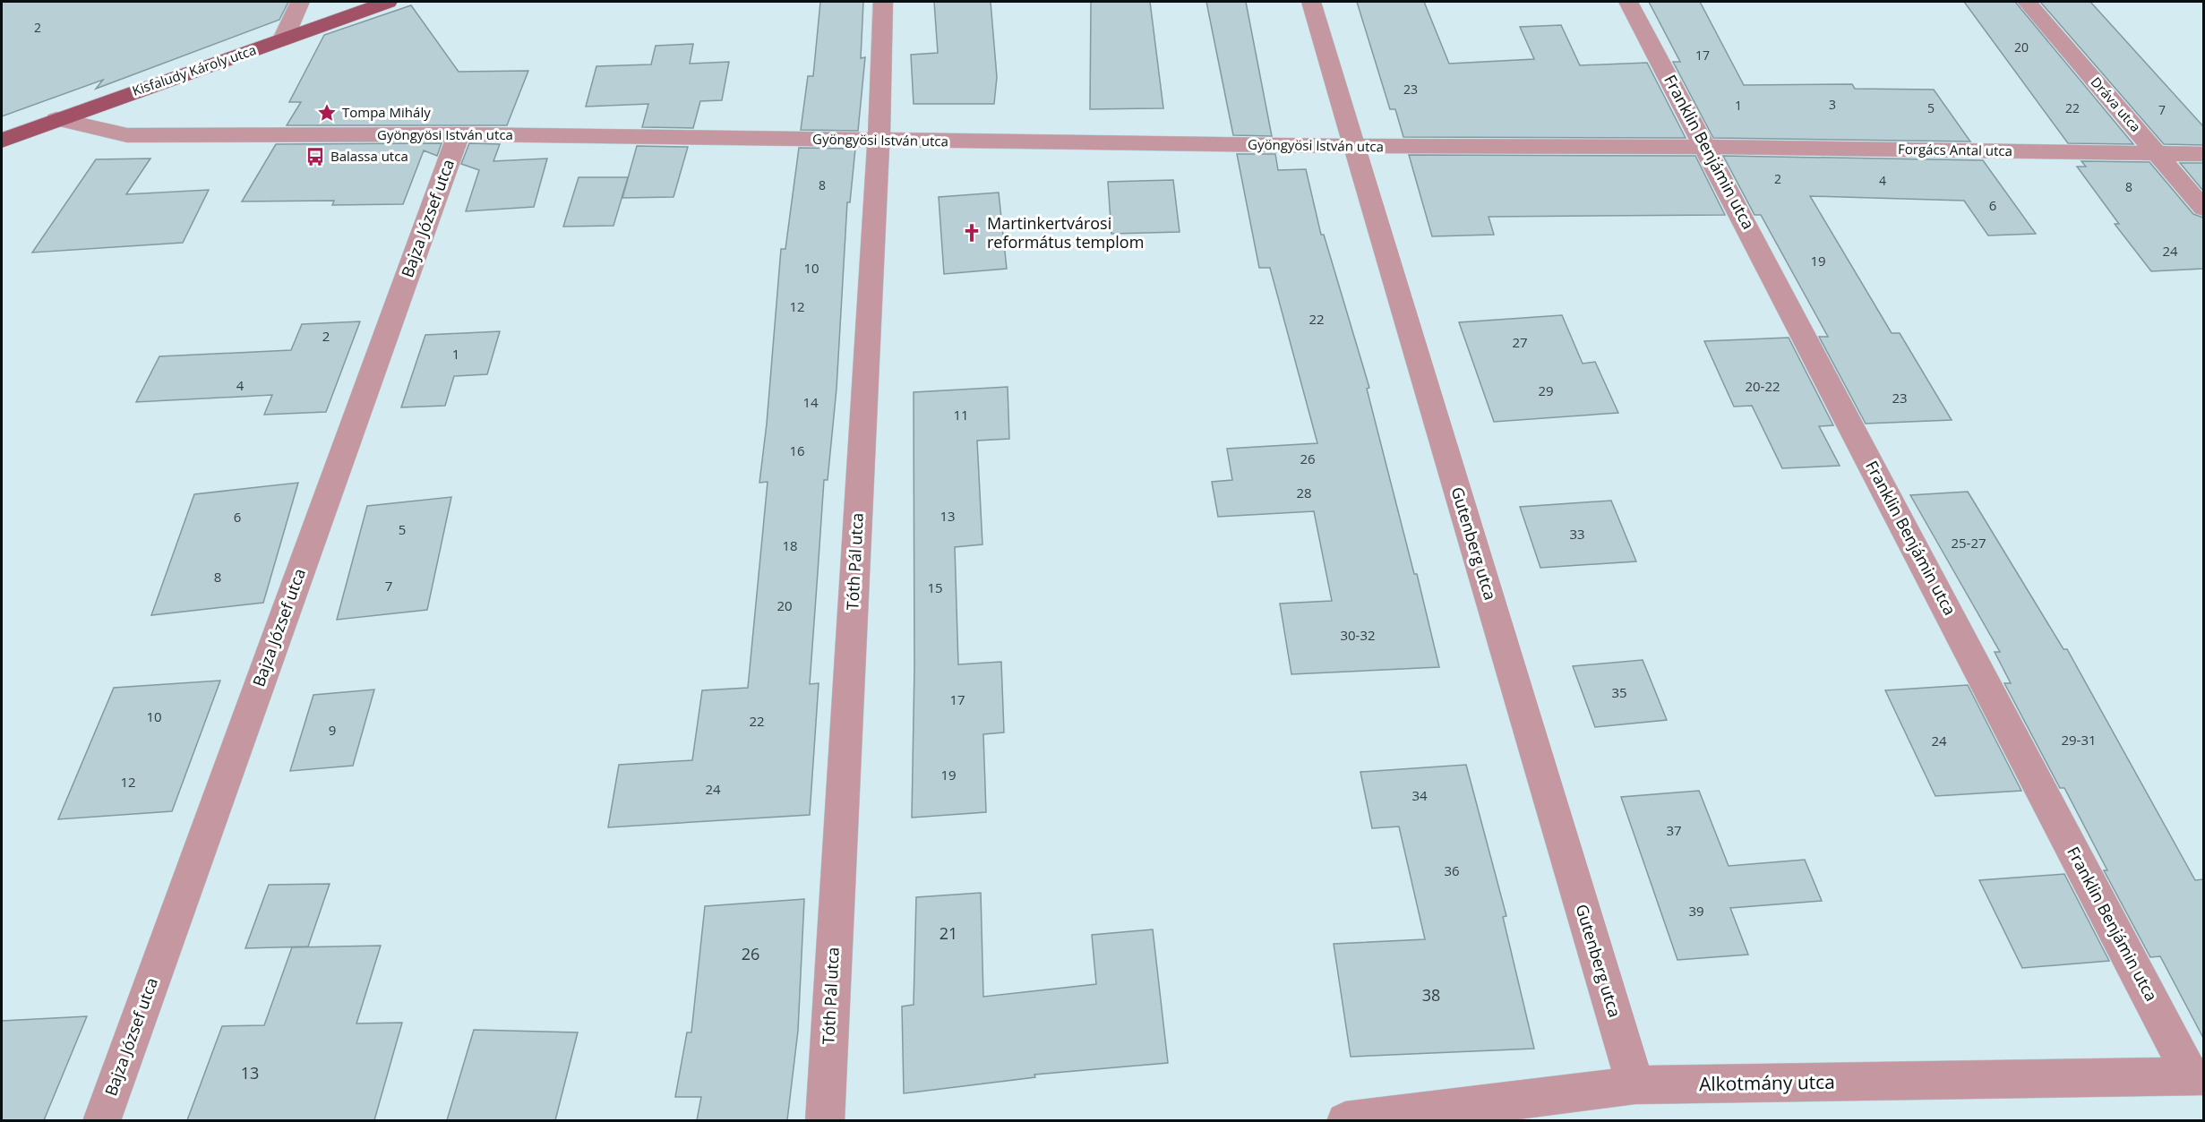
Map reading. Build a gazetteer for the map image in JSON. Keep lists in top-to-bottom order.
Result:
{
  "streets": {
    "main road": ["Kisfaludy Károly utca"],
    "street": [
      "Dráva utca",
      "Gyöngyösi István utca",
      "Forgács Antal utca",
      "Franklin Benjámin utca",
      "Bajza József utca",
      "Gutenberg utca",
      "Tóth Pál utca",
      "Alkotmány utca"
    ]
  },
  "crossings": [
    ["Kisfaludy Károly utca", "Gyöngyösi István utca"],
    ["Dráva utca", "Forgács Antal utca"],
    ["Gyöngyösi István utca", "Forgács Antal utca"],
    ["Gyöngyösi István utca", "Franklin Benjámin utca"],
    ["Gyöngyösi István utca", "Bajza József utca"],
    ["Gyöngyösi István utca", "Gutenberg utca"],
    ["Gyöngyösi István utca", "Tóth Pál utca"],
    ["Forgács Antal utca", "Franklin Benjámin utca"],
    ["Franklin Benjámin utca", "Alkotmány utca"],
    ["Gutenberg utca", "Alkotmány utca"]
  ],
  "places": {
    "place": ["Tompa Mihály"],
    "bus stop": ["Balassa utca"],
    "church": ["Martinkertvárosi református templom"]
  },
  "house_numbers": [
    "2",
    "20",
    "17",
    "23",
    "3",
    "1",
    "5",
    "22",
    "7",
    "2",
    "4",
    "8",
    "8",
    "6",
    "24",
    "19",
    "10",
    "12",
    "22",
    "2",
    "27",
    "1",
    "4",
    "20-22",
    "29",
    "23",
    "14",
    "11",
    "16",
    "26",
    "28",
    "13",
    "6",
    "5",
    "33",
    "25-27",
    "18",
    "8",
    "7",
    "15",
    "20",
    "30-32",
    "35",
    "17",
    "10",
    "22",
    "9",
    "29-31",
    "24",
    "19",
    "12",
    "24",
    "34",
    "37",
    "36",
    "39",
    "21",
    "26",
    "38",
    "13"
  ]
}
